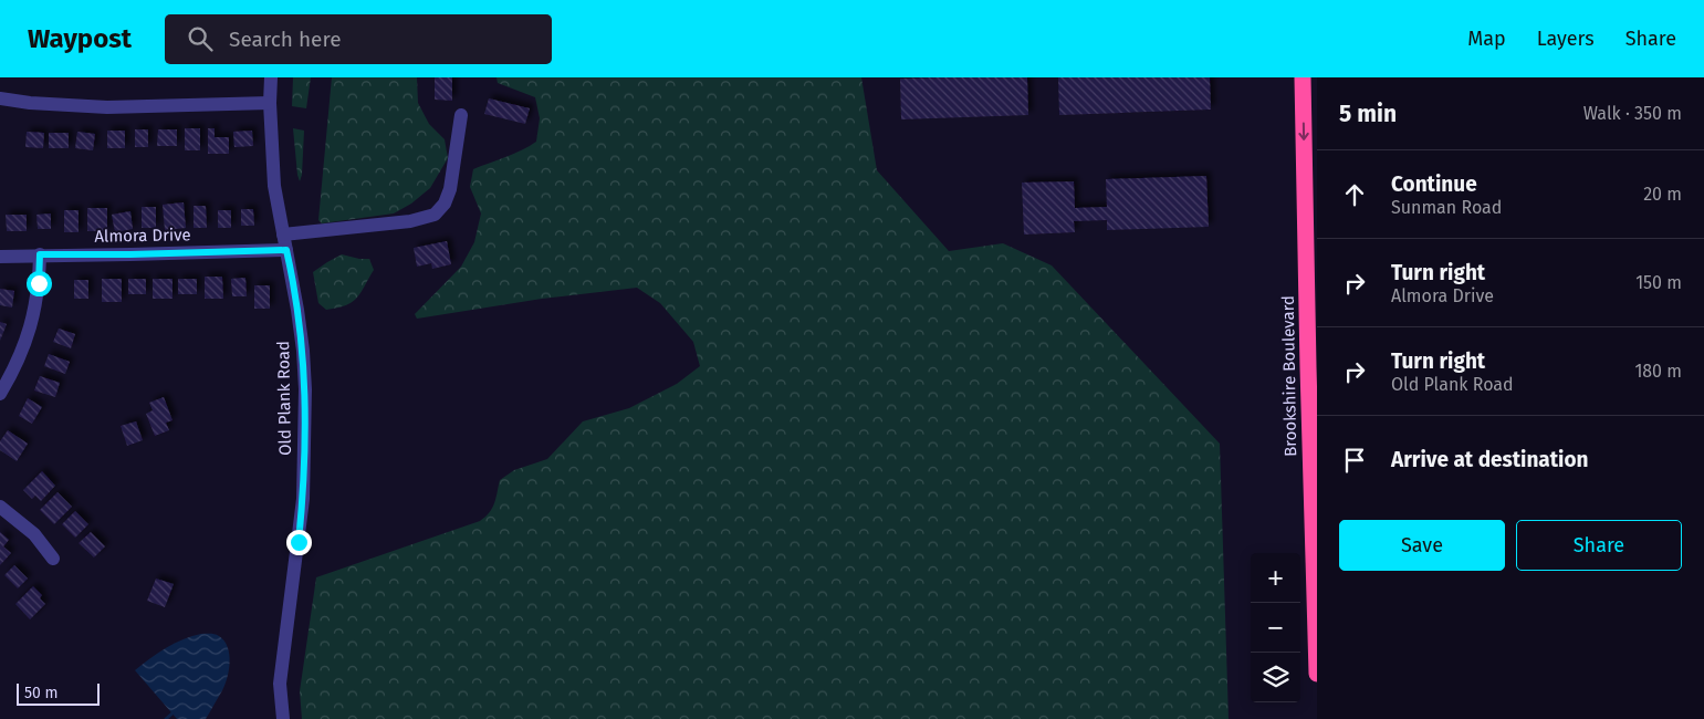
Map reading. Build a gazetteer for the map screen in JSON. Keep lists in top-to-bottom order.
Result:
{
  "streets": {
    "highway": ["Brookshire Boulevard"],
    "street": ["Almora Drive", "Old Plank Road"]
  },
  "crossings": [
    ["Almora Drive", "Old Plank Road"]
  ],
  "one_way": ["Brookshire Boulevard"],
  "scale_bar": "50 m",
  "page": {
    "header": "Waypost",
    "search": "Search here",
    "nav": ["Map", "Layers", "Share"],
    "heading": ["5 min", "Walk · 350 m"],
    "list": [
      ["Continue", "Sunman Road", "20 m"],
      ["Turn right", "Almora Drive", "150 m"],
      ["Turn right", "Old Plank Road", "180 m"],
      "Arrive at destination"
    ],
    "buttons": ["Save", "Share"],
    "map_buttons": ["+", "−"],
    "scale": "50 m"
  }
}
